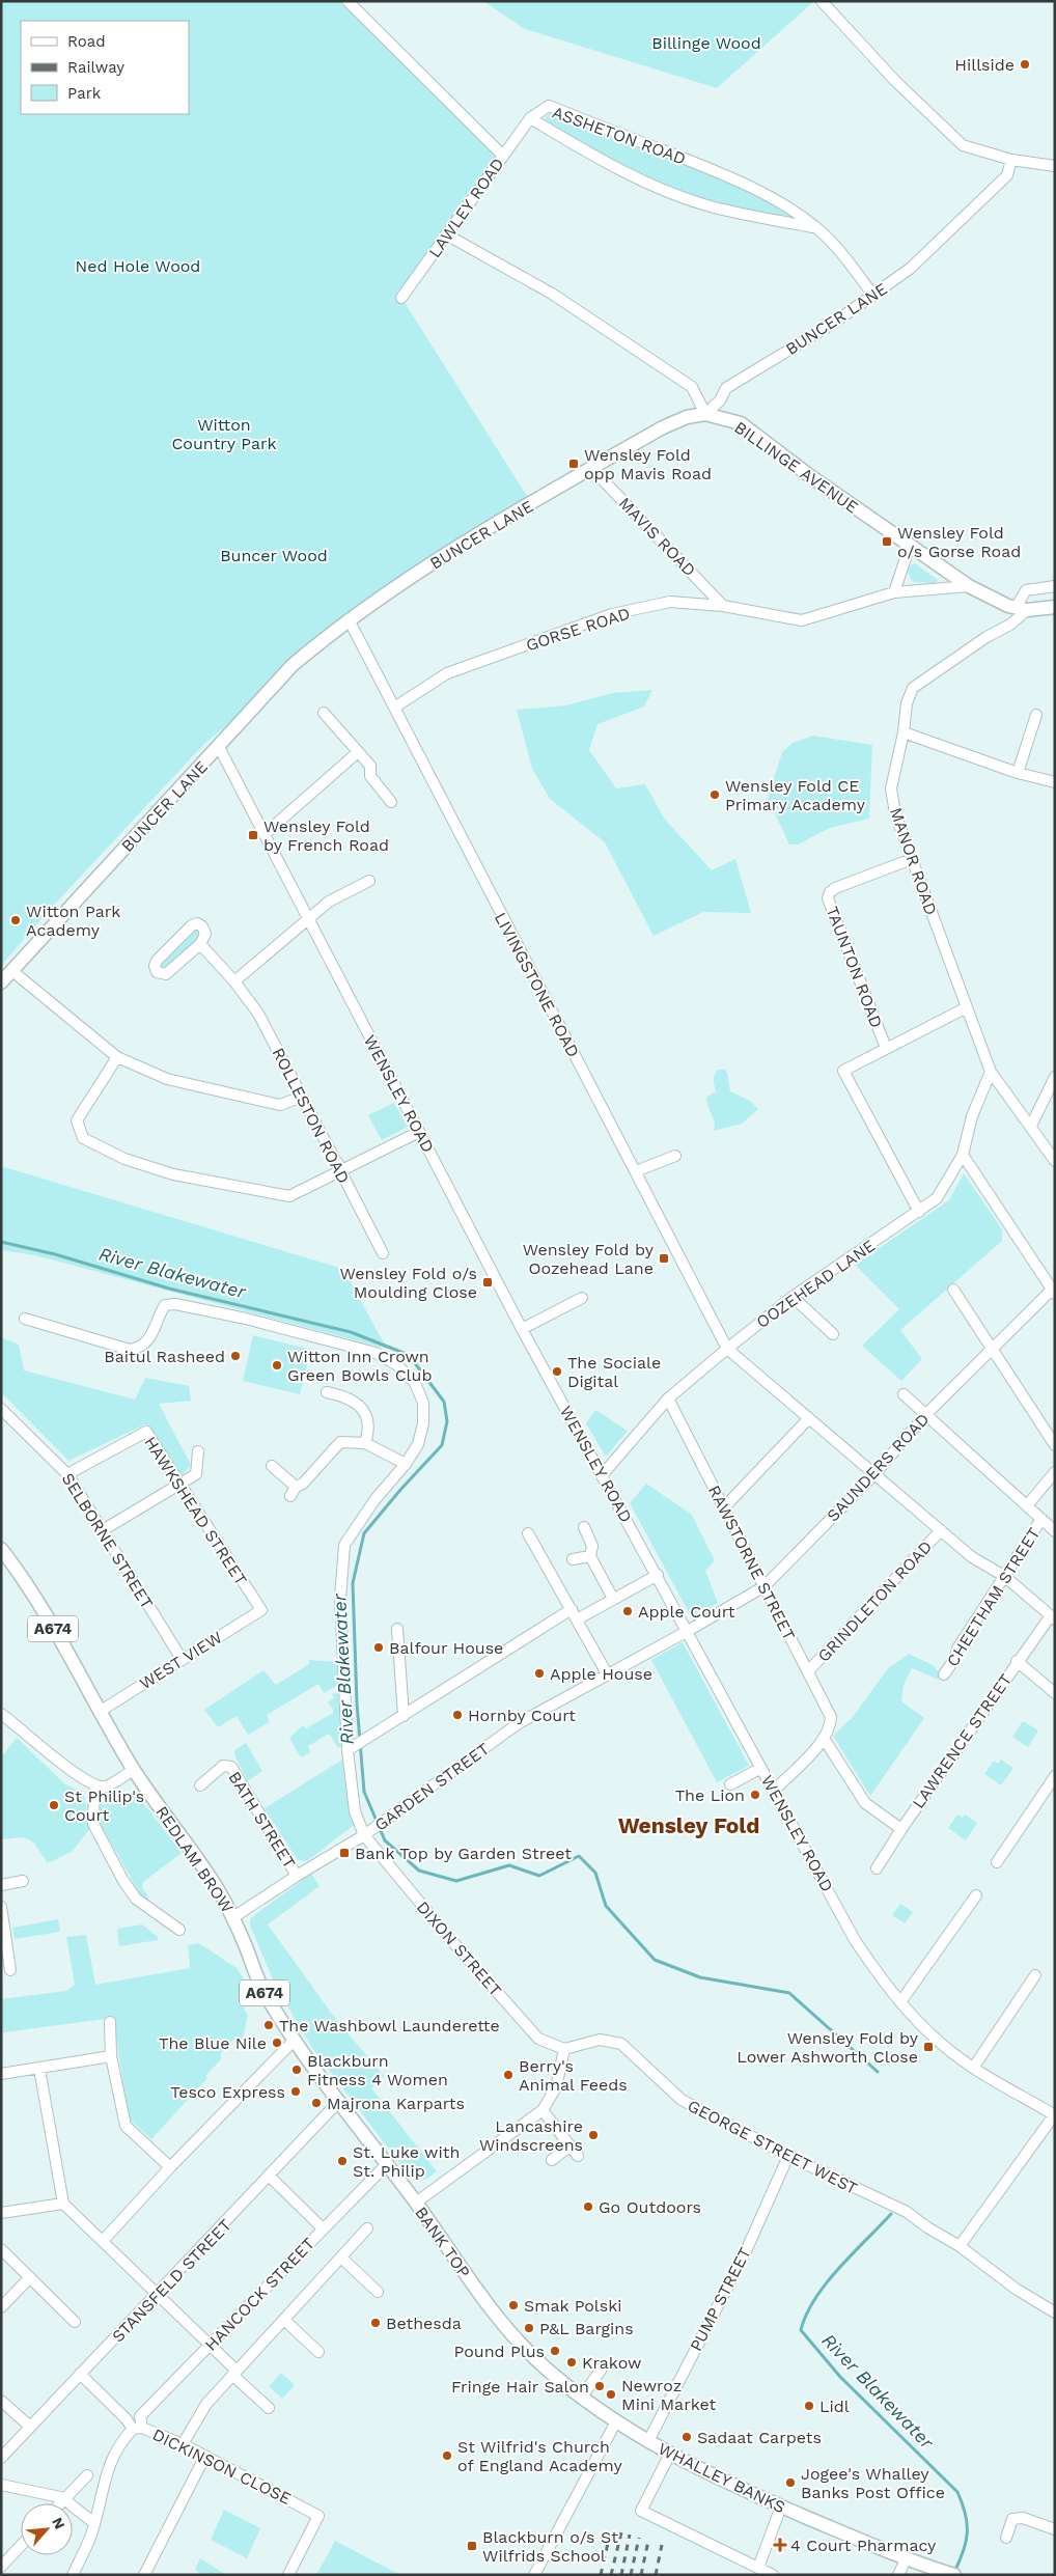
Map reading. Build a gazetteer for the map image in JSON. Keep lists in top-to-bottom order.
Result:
{
  "streets": {
    "main road": [
      "BUNCER LANE",
      "BILLINGE AVENUE",
      "A674",
      "REDLAM BROW",
      "BANK TOP",
      "WHALLEY BANKS"
    ],
    "street": [
      "ASSHETON ROAD",
      "LAWLEY ROAD",
      "MAVIS ROAD",
      "GORSE ROAD",
      "MANOR ROAD",
      "TAUNTON ROAD",
      "LIVINGSTONE ROAD",
      "WENSLEY ROAD",
      "ROLLESTON ROAD",
      "OOZEHEAD LANE",
      "SAUNDERS ROAD",
      "HAWKSHEAD STREET",
      "SELBORNE STREET",
      "RAWSTORNE STREET",
      "CHEETHAM STREET",
      "GRINDLETON ROAD",
      "WEST VIEW",
      "LAWRENCE STREET",
      "GARDEN STREET",
      "BATH STREET",
      "DIXON STREET",
      "GEORGE STREET WEST",
      "STANSFELD STREET",
      "HANCOCK STREET",
      "PUMP STREET",
      "DICKINSON CLOSE"
    ]
  },
  "crossings": [
    ["ASSHETON ROAD", "LAWLEY ROAD"],
    ["ASSHETON ROAD", "BUNCER LANE"],
    ["BUNCER LANE", "BILLINGE AVENUE"],
    ["BUNCER LANE", "MAVIS ROAD"],
    ["BUNCER LANE", "LIVINGSTONE ROAD"],
    ["BUNCER LANE", "WENSLEY ROAD"],
    ["BILLINGE AVENUE", "GORSE ROAD"],
    ["BILLINGE AVENUE", "MANOR ROAD"],
    ["MAVIS ROAD", "GORSE ROAD"],
    ["GORSE ROAD", "LIVINGSTONE ROAD"],
    ["MANOR ROAD", "TAUNTON ROAD"],
    ["MANOR ROAD", "OOZEHEAD LANE"],
    ["LIVINGSTONE ROAD", "OOZEHEAD LANE"],
    ["WENSLEY ROAD", "OOZEHEAD LANE"],
    ["WENSLEY ROAD", "SAUNDERS ROAD"],
    ["WENSLEY ROAD", "GARDEN STREET"],
    ["OOZEHEAD LANE", "RAWSTORNE STREET"],
    ["SAUNDERS ROAD", "RAWSTORNE STREET"],
    ["SAUNDERS ROAD", "GARDEN STREET"],
    ["HAWKSHEAD STREET", "SELBORNE STREET"],
    ["HAWKSHEAD STREET", "WEST VIEW"],
    ["SELBORNE STREET", "WEST VIEW"],
    ["RAWSTORNE STREET", "GRINDLETON ROAD"],
    ["A674", "WEST VIEW"],
    ["A674", "REDLAM BROW"],
    ["WEST VIEW", "REDLAM BROW"],
    ["GARDEN STREET", "BATH STREET"],
    ["GARDEN STREET", "REDLAM BROW"],
    ["GARDEN STREET", "DIXON STREET"],
    ["REDLAM BROW", "BANK TOP"],
    ["DIXON STREET", "GEORGE STREET WEST"],
    ["GEORGE STREET WEST", "PUMP STREET"],
    ["BANK TOP", "STANSFELD STREET"],
    ["BANK TOP", "HANCOCK STREET"],
    ["BANK TOP", "WHALLEY BANKS"],
    ["STANSFELD STREET", "DICKINSON CLOSE"],
    ["HANCOCK STREET", "DICKINSON CLOSE"],
    ["PUMP STREET", "WHALLEY BANKS"]
  ],
  "districts": ["Wensley Fold"],
  "water": ["River Blakewater"],
  "parks": [
    "Billinge Wood",
    "Ned Hole Wood",
    "Witton Country Park",
    "Buncer Wood"
  ],
  "places": {
    "other": [
      "Hillside",
      "Wensley Fold CE Primary Academy",
      "Witton Park Academy",
      "Baitul Rasheed",
      "Witton Inn Crown Green Bowls Club",
      "The Sociale Digital",
      "Apple Court",
      "Balfour House",
      "Apple House",
      "Hornby Court",
      "The Lion",
      "St Philip's Court",
      "The Washbowl Launderette",
      "The Blue Nile",
      "Blackburn Fitness 4 Women",
      "Berry's Animal Feeds",
      "Tesco Express",
      "Majrona Karparts",
      "Lancashire Windscreens",
      "St. Luke with St. Philip",
      "Go Outdoors",
      "Smak Polski",
      "Bethesda",
      "P&L Bargins",
      "Pound Plus",
      "Krakow",
      "Fringe Hair Salon",
      "Newroz Mini Market",
      "Lidl",
      "Sadaat Carpets",
      "St Wilfrid's Church of England Academy",
      "Jogee's Whalley Banks Post Office"
    ],
    "transit": [
      "Wensley Fold opp Mavis Road",
      "Wensley Fold o/s Gorse Road",
      "Wensley Fold by French Road",
      "Wensley Fold by Oozehead Lane",
      "Wensley Fold o/s Moulding Close",
      "Bank Top by Garden Street",
      "Wensley Fold by Lower Ashworth Close",
      "Blackburn o/s St Wilfrids School"
    ],
    "health": ["4 Court Pharmacy"]
  },
  "legend": ["Road", "Railway", "Park"],
  "north": "top right"
}
